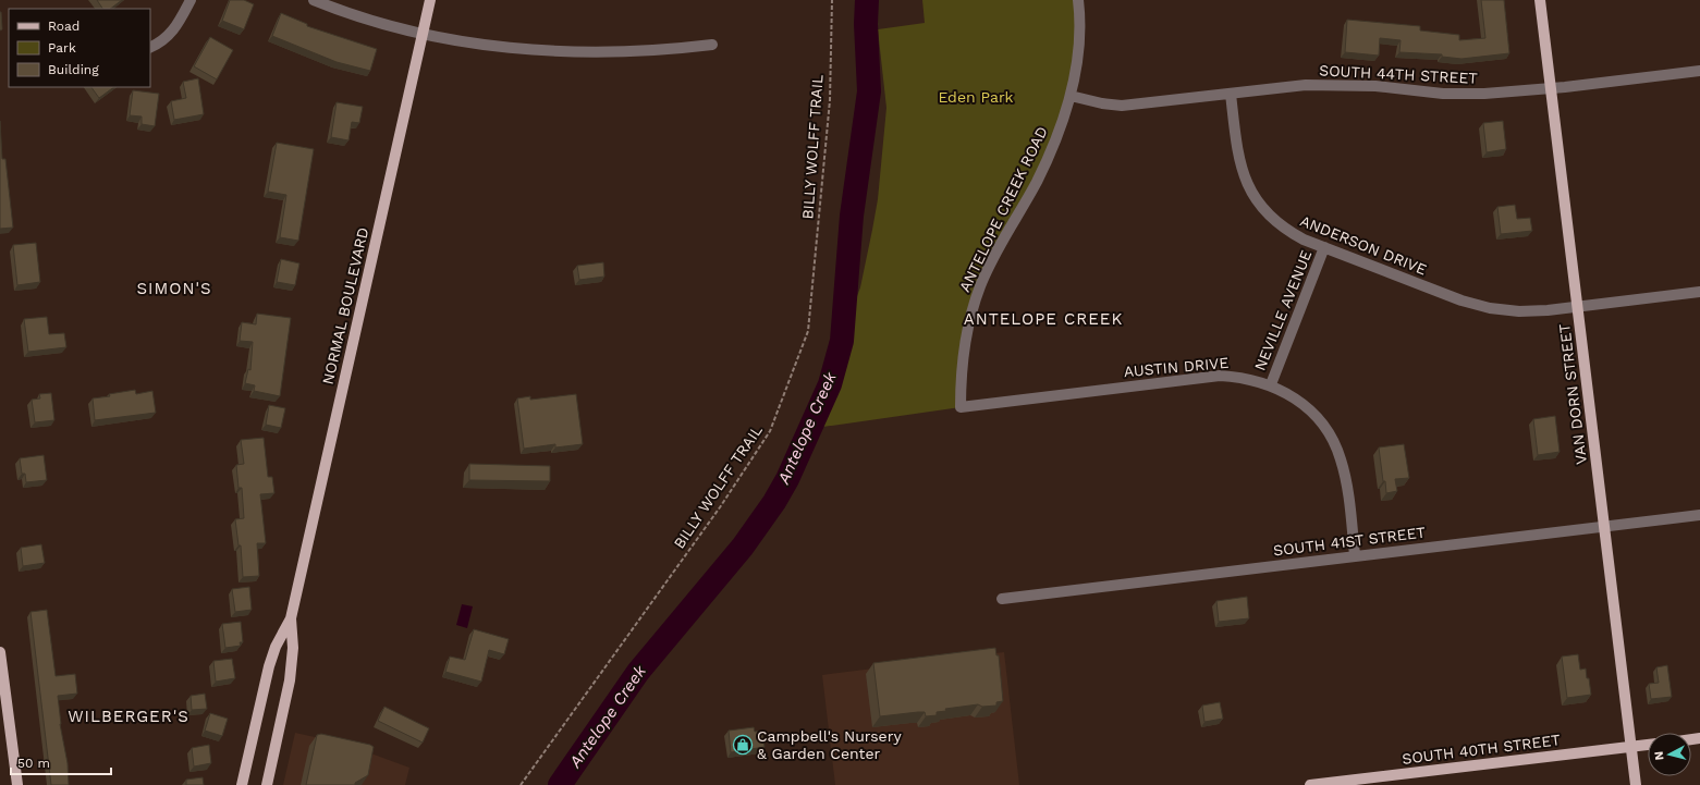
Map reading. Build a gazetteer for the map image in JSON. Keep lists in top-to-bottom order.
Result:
{
  "streets": {
    "main road": ["NORMAL BOULEVARD", "VAN DORN STREET", "SOUTH 40TH STREET"],
    "street": [
      "SOUTH 44TH STREET",
      "ANTELOPE CREEK ROAD",
      "ANDERSON DRIVE",
      "NEVILLE AVENUE",
      "AUSTIN DRIVE",
      "SOUTH 41ST STREET"
    ],
    "path": ["BILLY WOLFF TRAIL"]
  },
  "crossings": [
    ["SOUTH 44TH STREET", "ANTELOPE CREEK ROAD"],
    ["SOUTH 44TH STREET", "ANDERSON DRIVE"],
    ["SOUTH 44TH STREET", "VAN DORN STREET"],
    ["ANTELOPE CREEK ROAD", "AUSTIN DRIVE"],
    ["ANDERSON DRIVE", "NEVILLE AVENUE"],
    ["ANDERSON DRIVE", "VAN DORN STREET"],
    ["NEVILLE AVENUE", "AUSTIN DRIVE"],
    ["AUSTIN DRIVE", "SOUTH 41ST STREET"],
    ["VAN DORN STREET", "SOUTH 41ST STREET"],
    ["VAN DORN STREET", "SOUTH 40TH STREET"]
  ],
  "districts": ["SIMON'S", "ANTELOPE CREEK", "WILBERGER'S"],
  "water": ["Antelope Creek"],
  "parks": ["Eden Park"],
  "places": {
    "shop": ["Campbell's Nursery & Garden Center"]
  },
  "legend": ["Road", "Park", "Building"],
  "scale_bar": "50 m",
  "north": "left"
}
